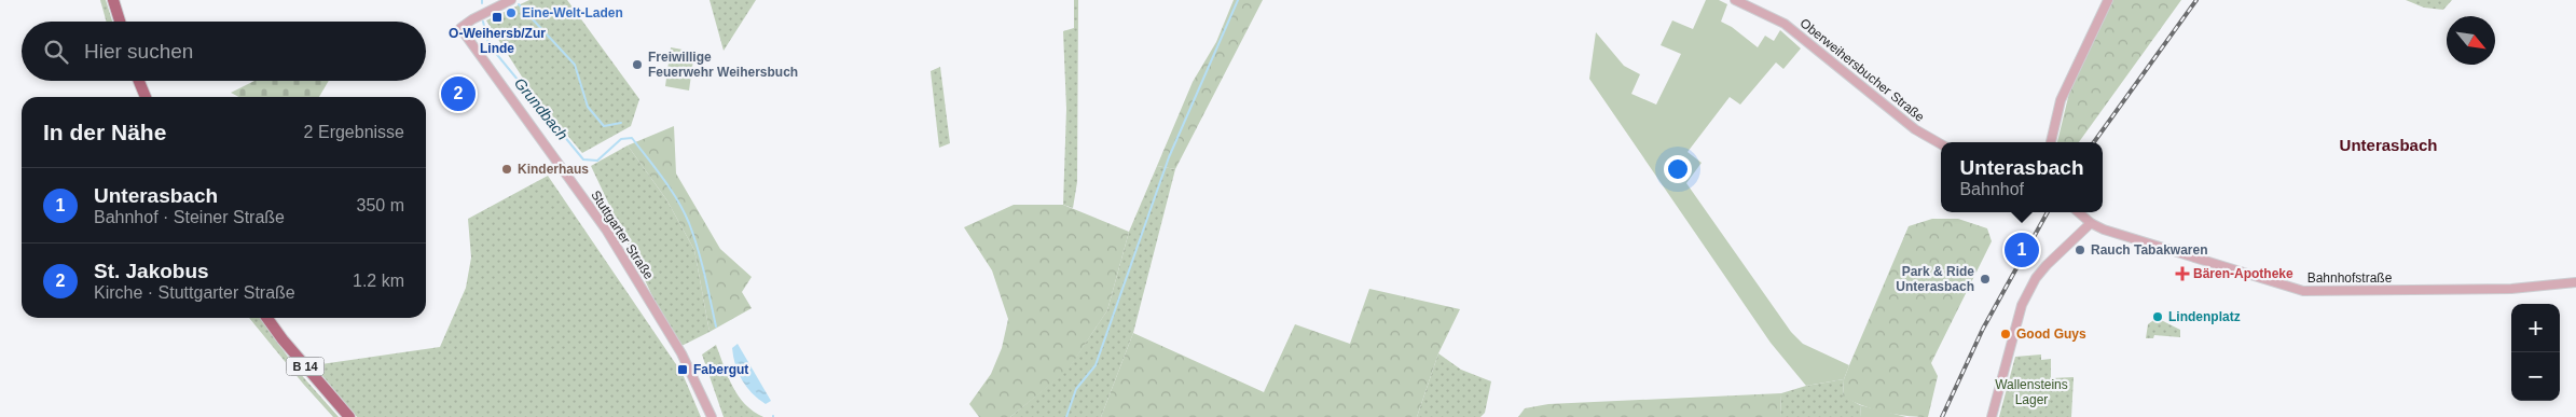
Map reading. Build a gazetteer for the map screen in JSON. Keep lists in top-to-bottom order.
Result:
{
  "streets": {
    "main road": ["B 14"],
    "street": ["Oberweihersbucher Straße", "Stuttgarter Straße", "Bahnhofstraße"]
  },
  "districts": ["Unterasbach"],
  "water": ["Grundbach"],
  "parks": ["Wallensteins Lager"],
  "places": {
    "other": [
      "Eine-Welt-Laden",
      "Freiwillige Feuerwehr Weihersbuch",
      "Kinderhaus",
      "Rauch Tabakwaren",
      "Park & Ride Unterasbach",
      "Lindenplatz",
      "Good Guys"
    ],
    "transit": ["O-Weihersb/Zur Linde", "Fabergut"],
    "health": ["Bären-Apotheke"]
  },
  "north": "bottom right",
  "page": {
    "search": "Hier suchen",
    "pins": ["2", "1"],
    "heading": ["In der Nähe", "2 Ergebnisse"],
    "popup": ["Unterasbach", "Bahnhof"],
    "list": [
      {
        "mark": "1",
        "name": "Unterasbach",
        "note": "Bahnhof · Steiner Straße",
        "value": "350 m"
      },
      {
        "mark": "2",
        "name": "St. Jakobus",
        "note": "Kirche · Stuttgarter Straße",
        "value": "1.2 km"
      }
    ],
    "map_buttons": ["+", "−"]
  }
}
